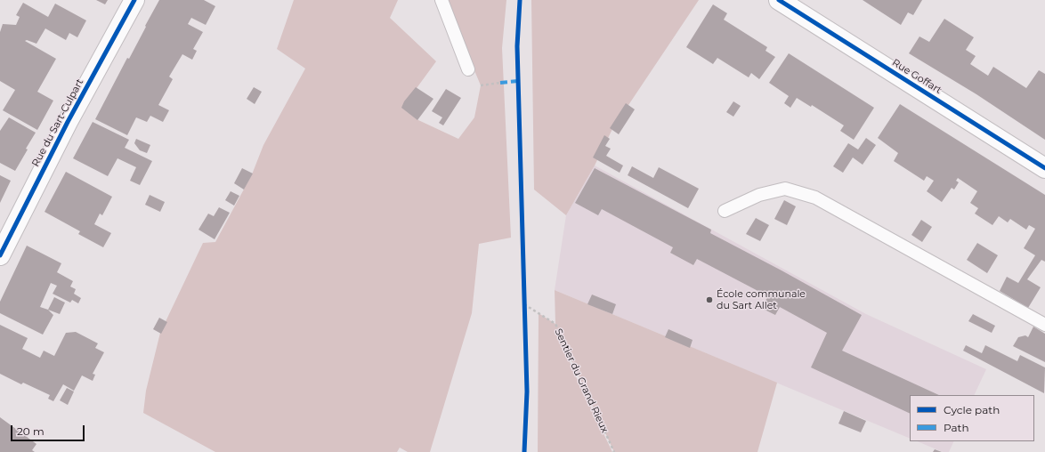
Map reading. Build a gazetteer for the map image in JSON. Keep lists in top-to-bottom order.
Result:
{
  "streets": {
    "street": ["Rue Goffart", "Rue du Sart-Culpart"],
    "path": ["Sentier du Grand Rieux"]
  },
  "places": ["École communale du Sart Allet"],
  "legend": ["Cycle path", "Path"],
  "scale_bar": "20 m"
}
